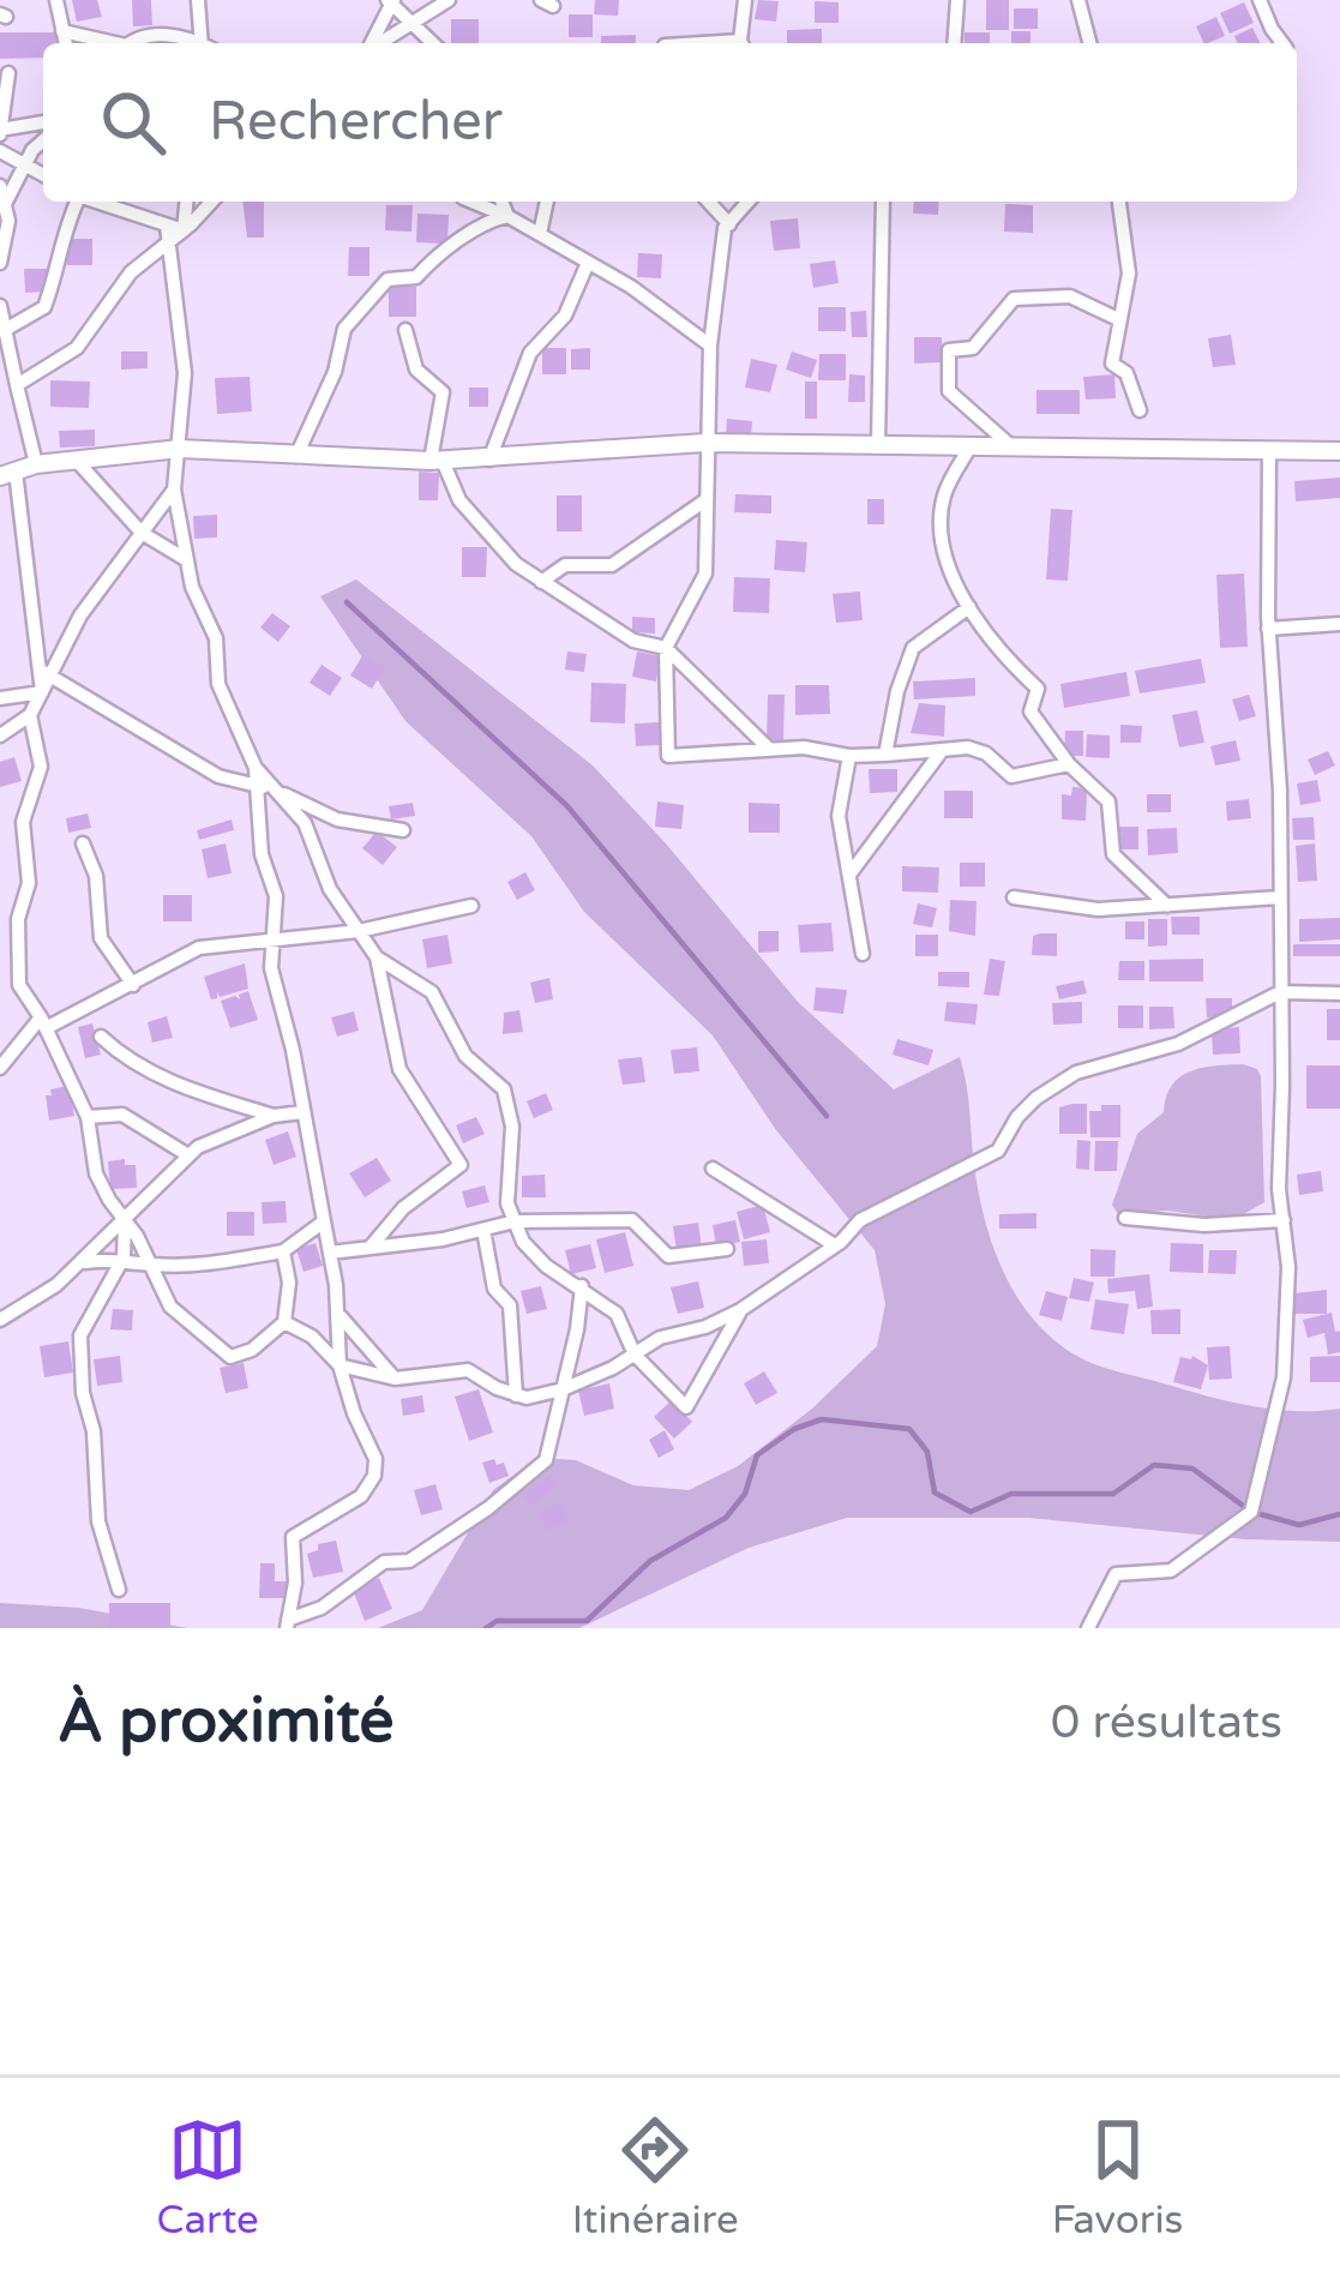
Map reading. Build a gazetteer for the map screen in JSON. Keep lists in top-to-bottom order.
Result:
{
  "page": {
    "search": "Rechercher",
    "heading": ["À proximité", "0 résultats"],
    "nav": ["Carte", "Itinéraire", "Favoris"]
  }
}
